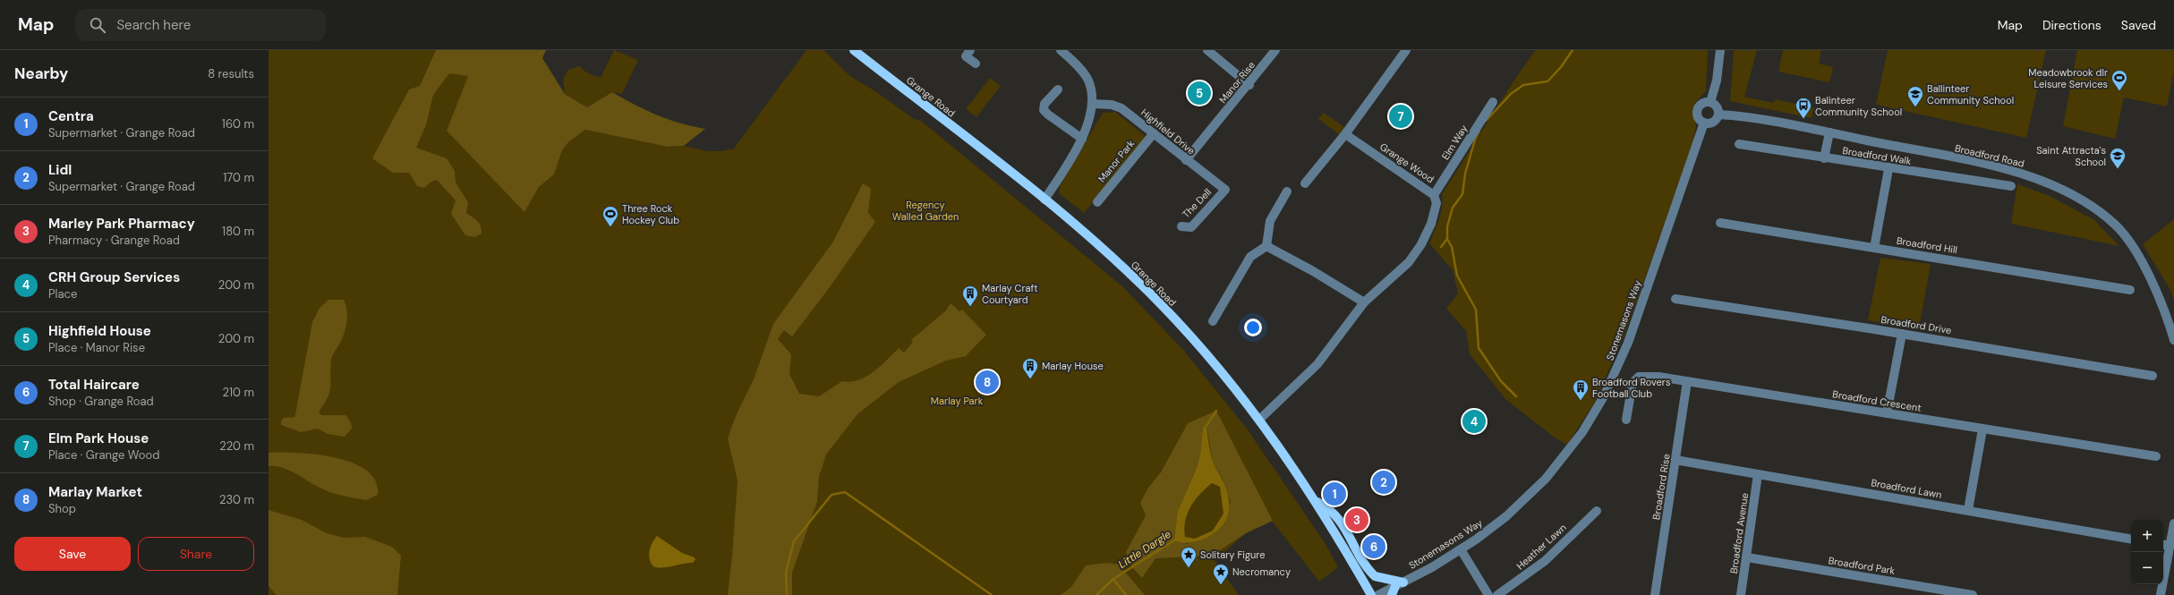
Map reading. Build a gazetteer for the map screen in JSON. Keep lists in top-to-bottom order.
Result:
{
  "streets": {
    "main road": ["Grange Road"],
    "street": [
      "Manor Rise",
      "Highfield Drive",
      "Elm Way",
      "Broadford Walk",
      "Broadford Road",
      "Manor Park",
      "Grange Wood",
      "The Dell",
      "Broadford Hill",
      "Stonemasons Way",
      "Broadford Drive",
      "Broadford Crescent",
      "Broadford Rise",
      "Broadford Lawn",
      "Broadford Avenue",
      "Heather Lawn",
      "Broadford Park"
    ]
  },
  "crossings": [
    ["Manor Rise", "Highfield Drive"],
    ["Grange Road", "Grange Wood"],
    ["Highfield Drive", "Manor Park"],
    ["Highfield Drive", "The Dell"],
    ["Elm Way", "Grange Wood"],
    ["Broadford Road", "Stonemasons Way"],
    ["Broadford Crescent", "Broadford Rise"],
    ["Broadford Rise", "Broadford Lawn"],
    ["Broadford Lawn", "Broadford Avenue"],
    ["Broadford Avenue", "Broadford Park"]
  ],
  "water": ["Little Dargle"],
  "parks": ["Regency Walled Garden", "Marlay Park"],
  "places": {
    "sports": ["Meadowbrook dlr Leisure Services", "Three Rock Hockey Club"],
    "school or university": ["Ballinteer Community School", "Saint Attracta's School"],
    "bus stop": ["Balinteer Community School"],
    "building": ["Marlay Craft Courtyard", "Marlay House", "Broadford Rovers Football Club"],
    "place": ["Solitary Figure", "Necromancy"]
  },
  "page": {
    "header": "Map",
    "search": "Search here",
    "nav": ["Map", "Directions", "Saved"],
    "heading": ["Nearby", "8 results"],
    "pins": [
      "5",
      "7",
      "8",
      "4",
      "2",
      "1",
      "3",
      "6"
    ],
    "list": [
      {
        "mark": "1",
        "name": "Centra",
        "note": "Supermarket · Grange Road",
        "value": "160 m"
      },
      {
        "mark": "2",
        "name": "Lidl",
        "note": "Supermarket · Grange Road",
        "value": "170 m"
      },
      {
        "mark": "3",
        "name": "Marley Park Pharmacy",
        "note": "Pharmacy · Grange Road",
        "value": "180 m"
      },
      {
        "mark": "4",
        "name": "CRH Group Services",
        "note": "Place",
        "value": "200 m"
      },
      {
        "mark": "5",
        "name": "Highfield House",
        "note": "Place · Manor Rise",
        "value": "200 m"
      },
      {
        "mark": "6",
        "name": "Total Haircare",
        "note": "Shop · Grange Road",
        "value": "210 m"
      },
      {
        "mark": "7",
        "name": "Elm Park House",
        "note": "Place · Grange Wood",
        "value": "220 m"
      },
      {
        "mark": "8",
        "name": "Marlay Market",
        "note": "Shop",
        "value": "230 m"
      }
    ],
    "map_buttons": ["+", "−"],
    "buttons": ["Save", "Share"]
  }
}
